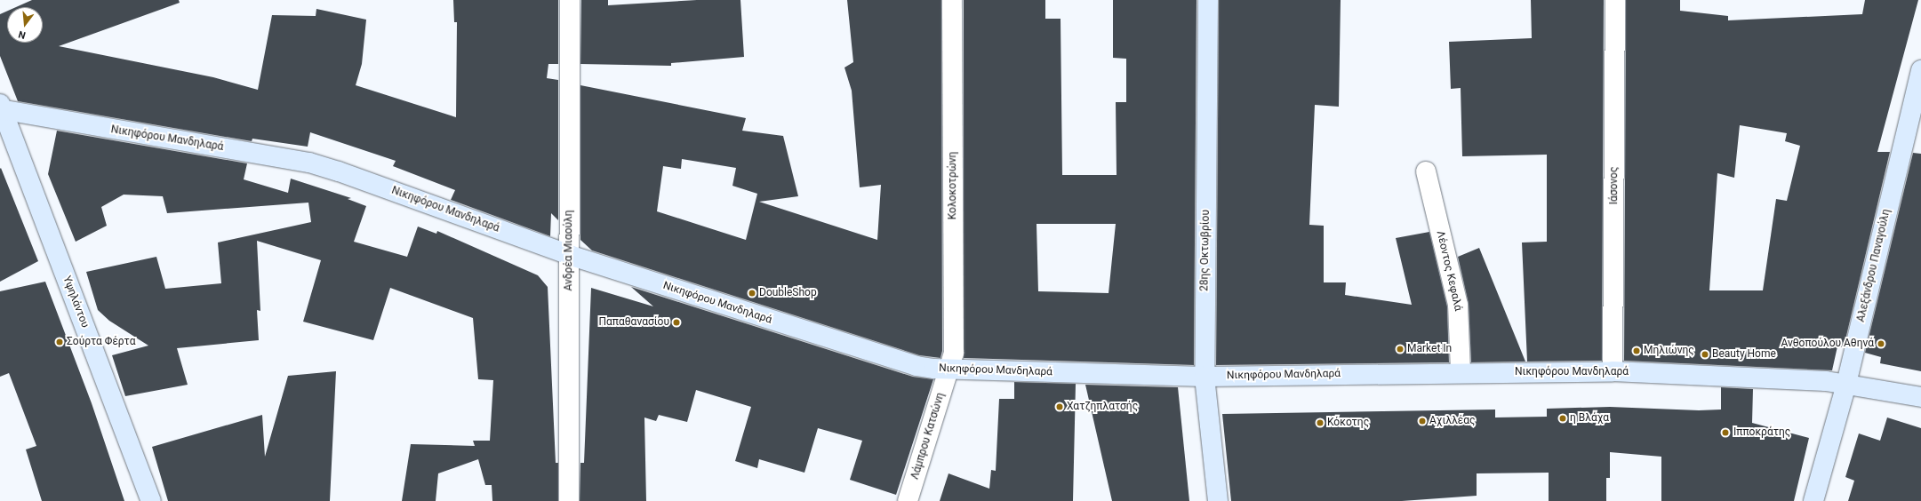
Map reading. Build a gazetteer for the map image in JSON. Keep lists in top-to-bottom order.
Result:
{
  "streets": {
    "street": [
      "Νικηφόρου Μανδηλαρά",
      "Κολοκοτρώνη",
      "Ιάσονος",
      "Ανδρέα Μιαούλη",
      "28ης Οκτωβρίου",
      "Αλεξάνδρου Παναγούλη",
      "Λέοντος Κεφαλά",
      "Υψηλάντου",
      "Λάμπρου Κατσώνη"
    ]
  },
  "crossings": [
    ["Νικηφόρου Μανδηλαρά", "Κολοκοτρώνη"],
    ["Νικηφόρου Μανδηλαρά", "Ιάσονος"],
    ["Νικηφόρου Μανδηλαρά", "Ανδρέα Μιαούλη"],
    ["Νικηφόρου Μανδηλαρά", "28ης Οκτωβρίου"],
    ["Νικηφόρου Μανδηλαρά", "Αλεξάνδρου Παναγούλη"],
    ["Νικηφόρου Μανδηλαρά", "Λέοντος Κεφαλά"],
    ["Νικηφόρου Μανδηλαρά", "Υψηλάντου"],
    ["Νικηφόρου Μανδηλαρά", "Λάμπρου Κατσώνη"],
    ["Κολοκοτρώνη", "Λάμπρου Κατσώνη"]
  ],
  "places": [
    "DoubleShop",
    "Παπαθανασίου",
    "Σούρτα Φέρτα",
    "Ανθοπούλου Αθηνά",
    "Market In",
    "Μηλιώνης",
    "Beauty Home",
    "Χατζηπλατσής",
    "η Βλάχα",
    "Αχιλλέας",
    "Κόκοτης",
    "Ιπποκράτης"
  ],
  "north": "bottom"
}
